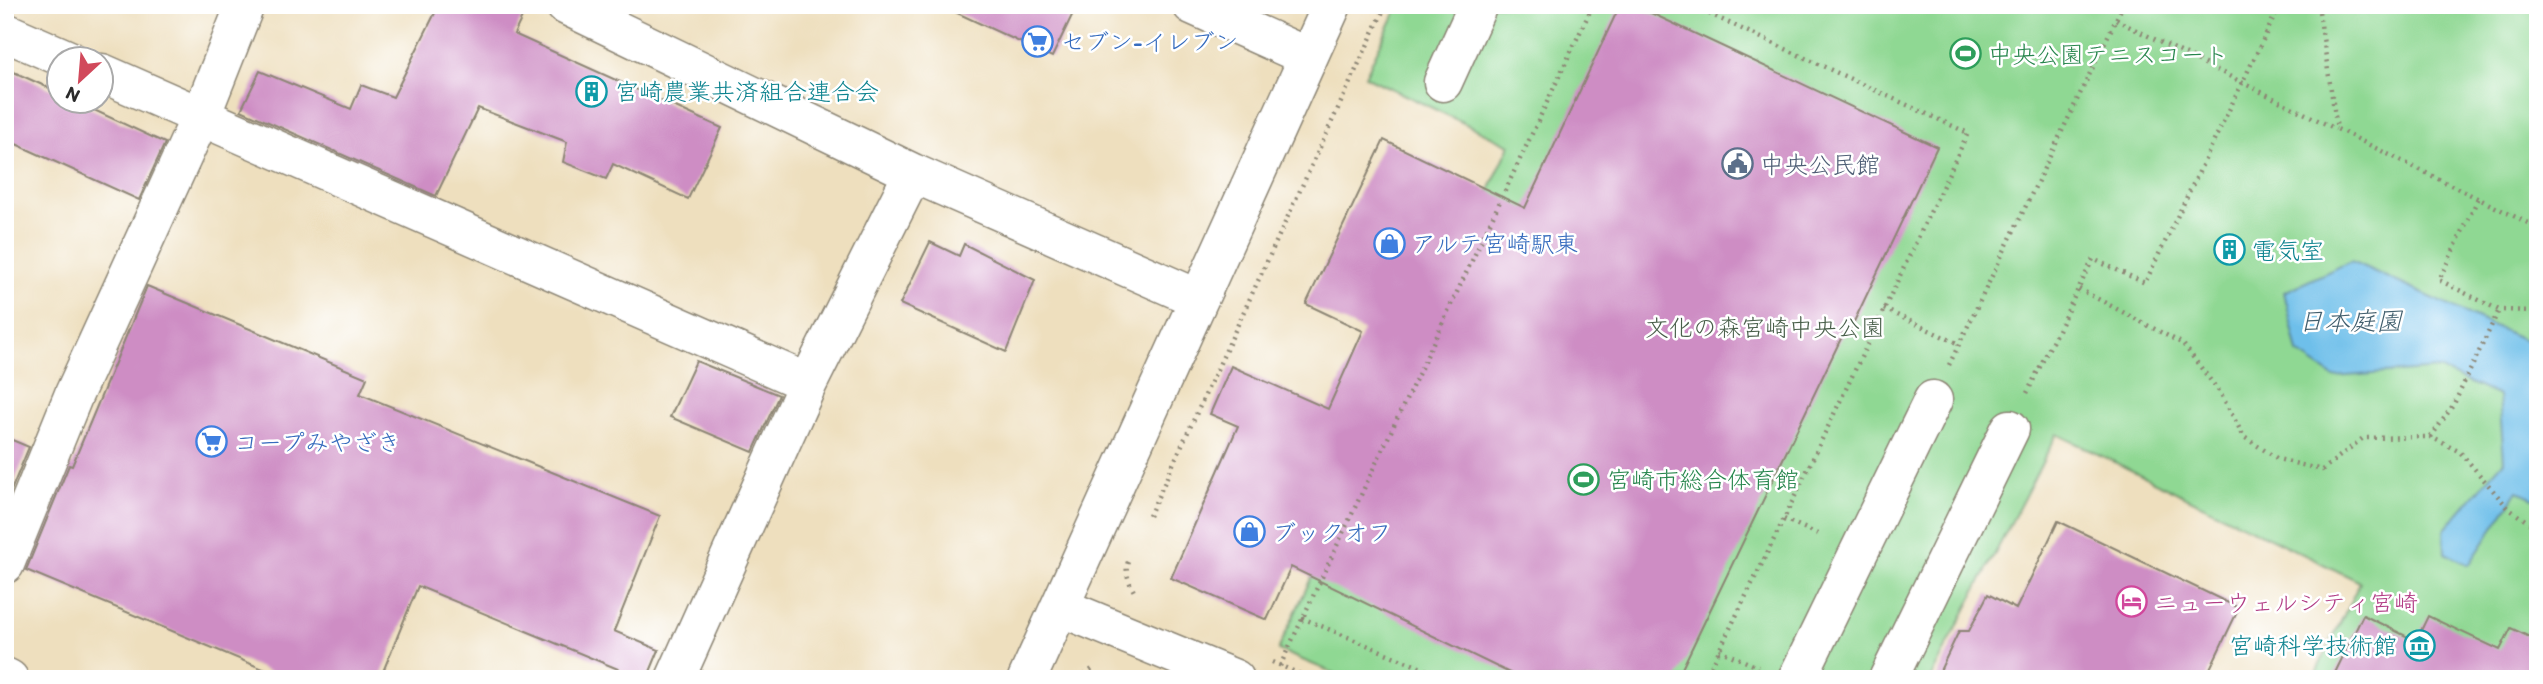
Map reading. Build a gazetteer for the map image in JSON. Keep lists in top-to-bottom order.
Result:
{
  "water": ["日本庭園"],
  "parks": ["文化の森宮崎中央公園"],
  "places": {
    "supermarket": ["セブン-イレブン", "コープみやざき"],
    "sports": ["中央公園テニスコート", "宮崎市総合体育館"],
    "building": ["宮崎農業共済組合連合会", "電気室"],
    "public building": ["中央公民館"],
    "shop": ["アルテ宮崎駅東", "ブックオフ"],
    "hotel": ["ニューウェルシティ宮崎"],
    "museum": ["宮崎科学技術館"]
  },
  "north": "bottom left"
}
